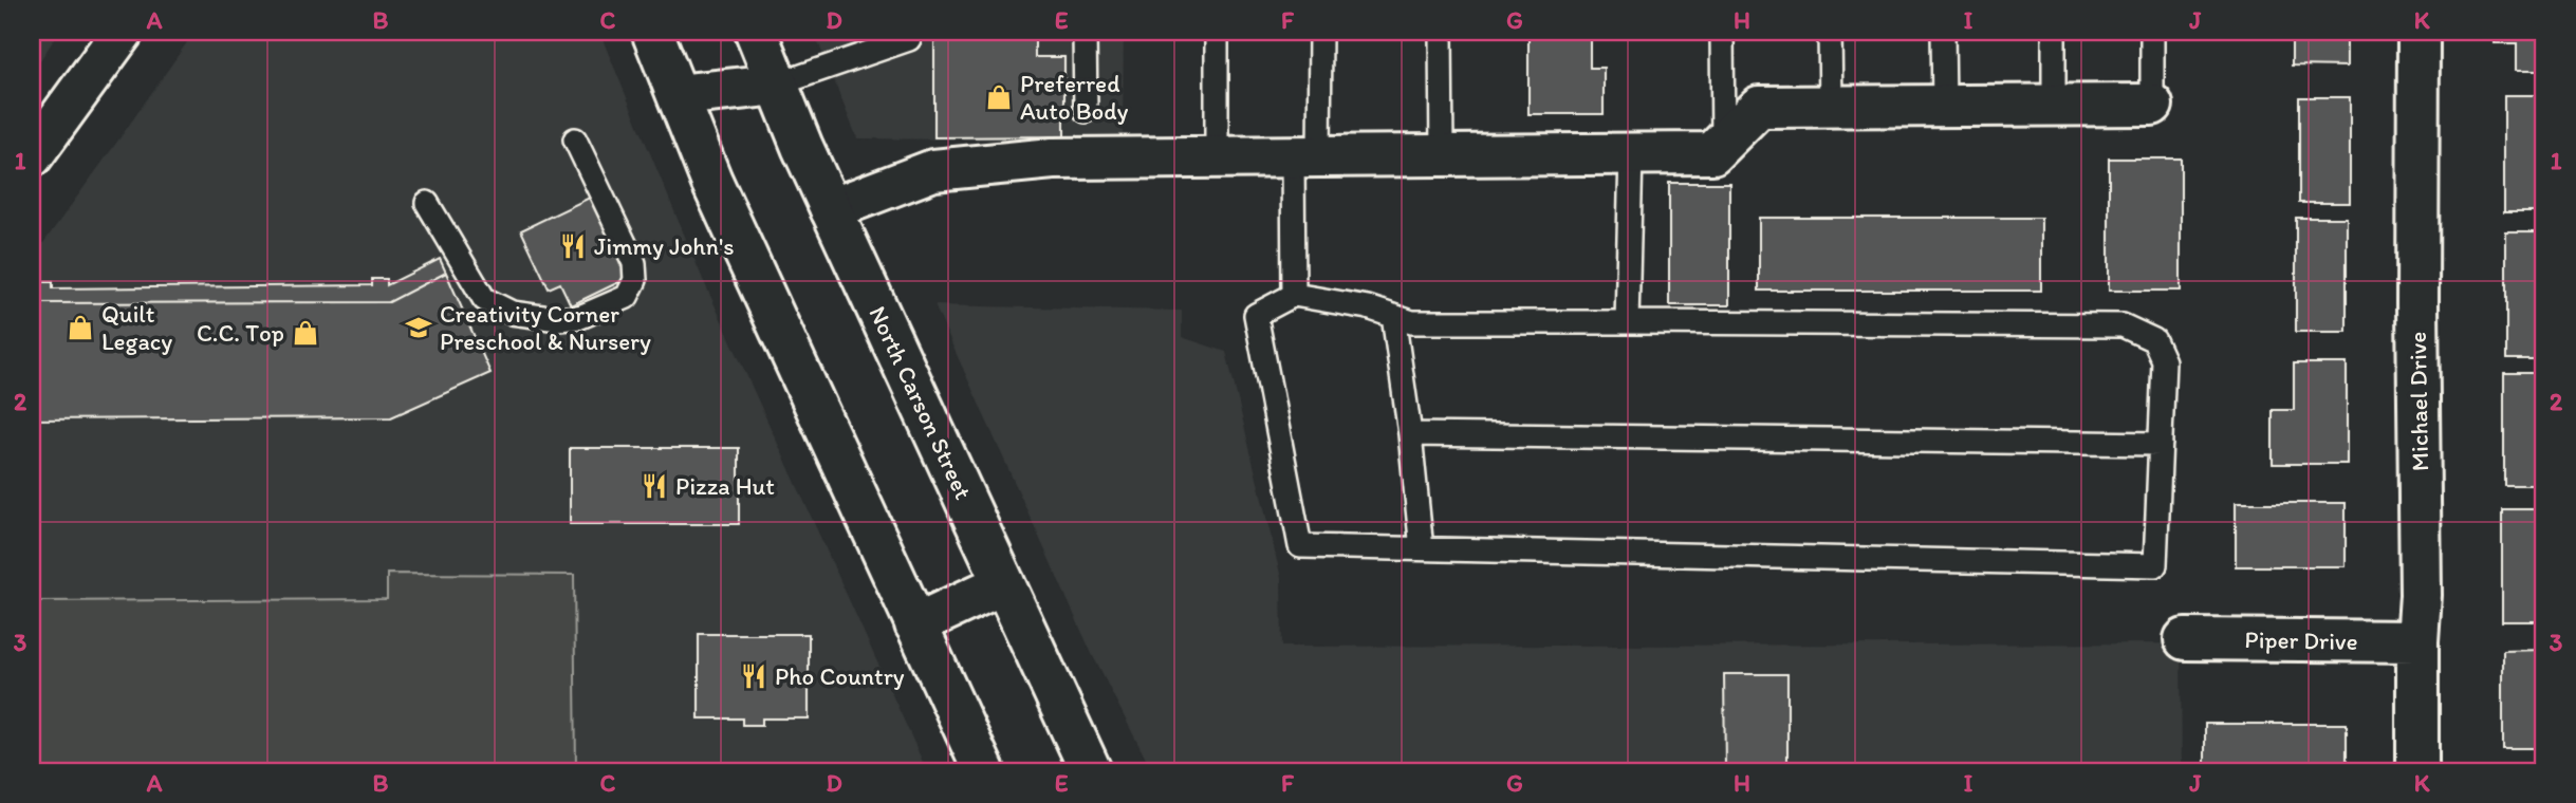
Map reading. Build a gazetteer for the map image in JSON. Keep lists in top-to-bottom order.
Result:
{
  "streets": {
    "street": ["Michael Drive", "North Carson Street", "Piper Drive"]
  },
  "crossings": [
    ["Michael Drive", "Piper Drive"]
  ],
  "places": {
    "shop": ["Preferred Auto Body", "Quilt Legacy", "C.C. Top"],
    "restaurant": ["Jimmy John's", "Pizza Hut", "Pho Country"],
    "school or university": ["Creativity Corner Preschool & Nursery"]
  },
  "grid": {
    "columns": [
      "A",
      "B",
      "C",
      "D",
      "E",
      "F",
      "G",
      "H",
      "I",
      "J",
      "K"
    ],
    "rows": ["1", "2", "3"]
  }
}
